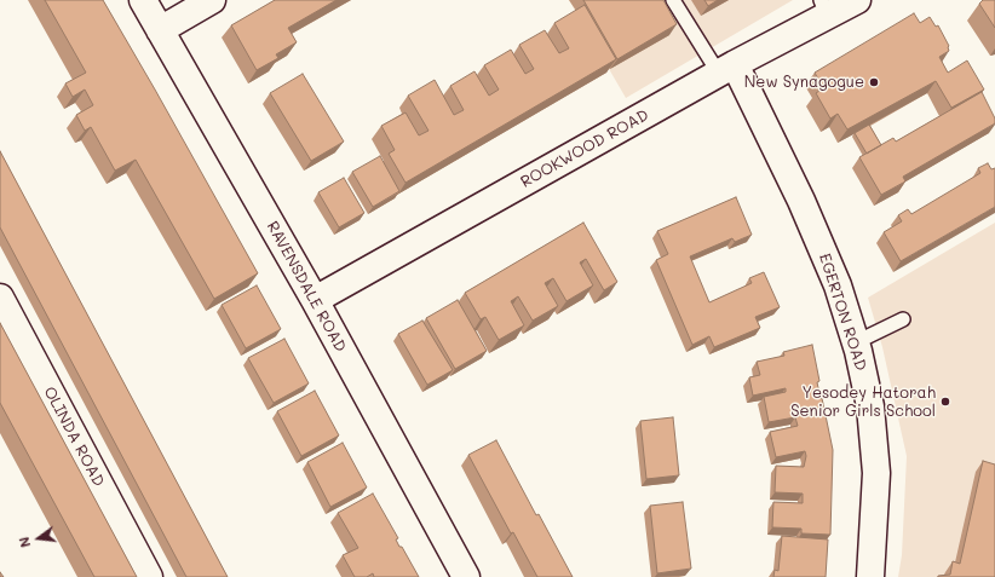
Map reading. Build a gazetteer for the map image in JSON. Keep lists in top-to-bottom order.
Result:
{
  "streets": {
    "street": [
      "ROOKWOOD ROAD",
      "RAVENSDALE ROAD",
      "EGERTON ROAD",
      "OLINDA ROAD"
    ]
  },
  "crossings": [
    ["ROOKWOOD ROAD", "RAVENSDALE ROAD"],
    ["ROOKWOOD ROAD", "EGERTON ROAD"]
  ],
  "places": ["New Synagogue", "Yesodey Hatorah Senior Girls School"],
  "north": "left"
}
